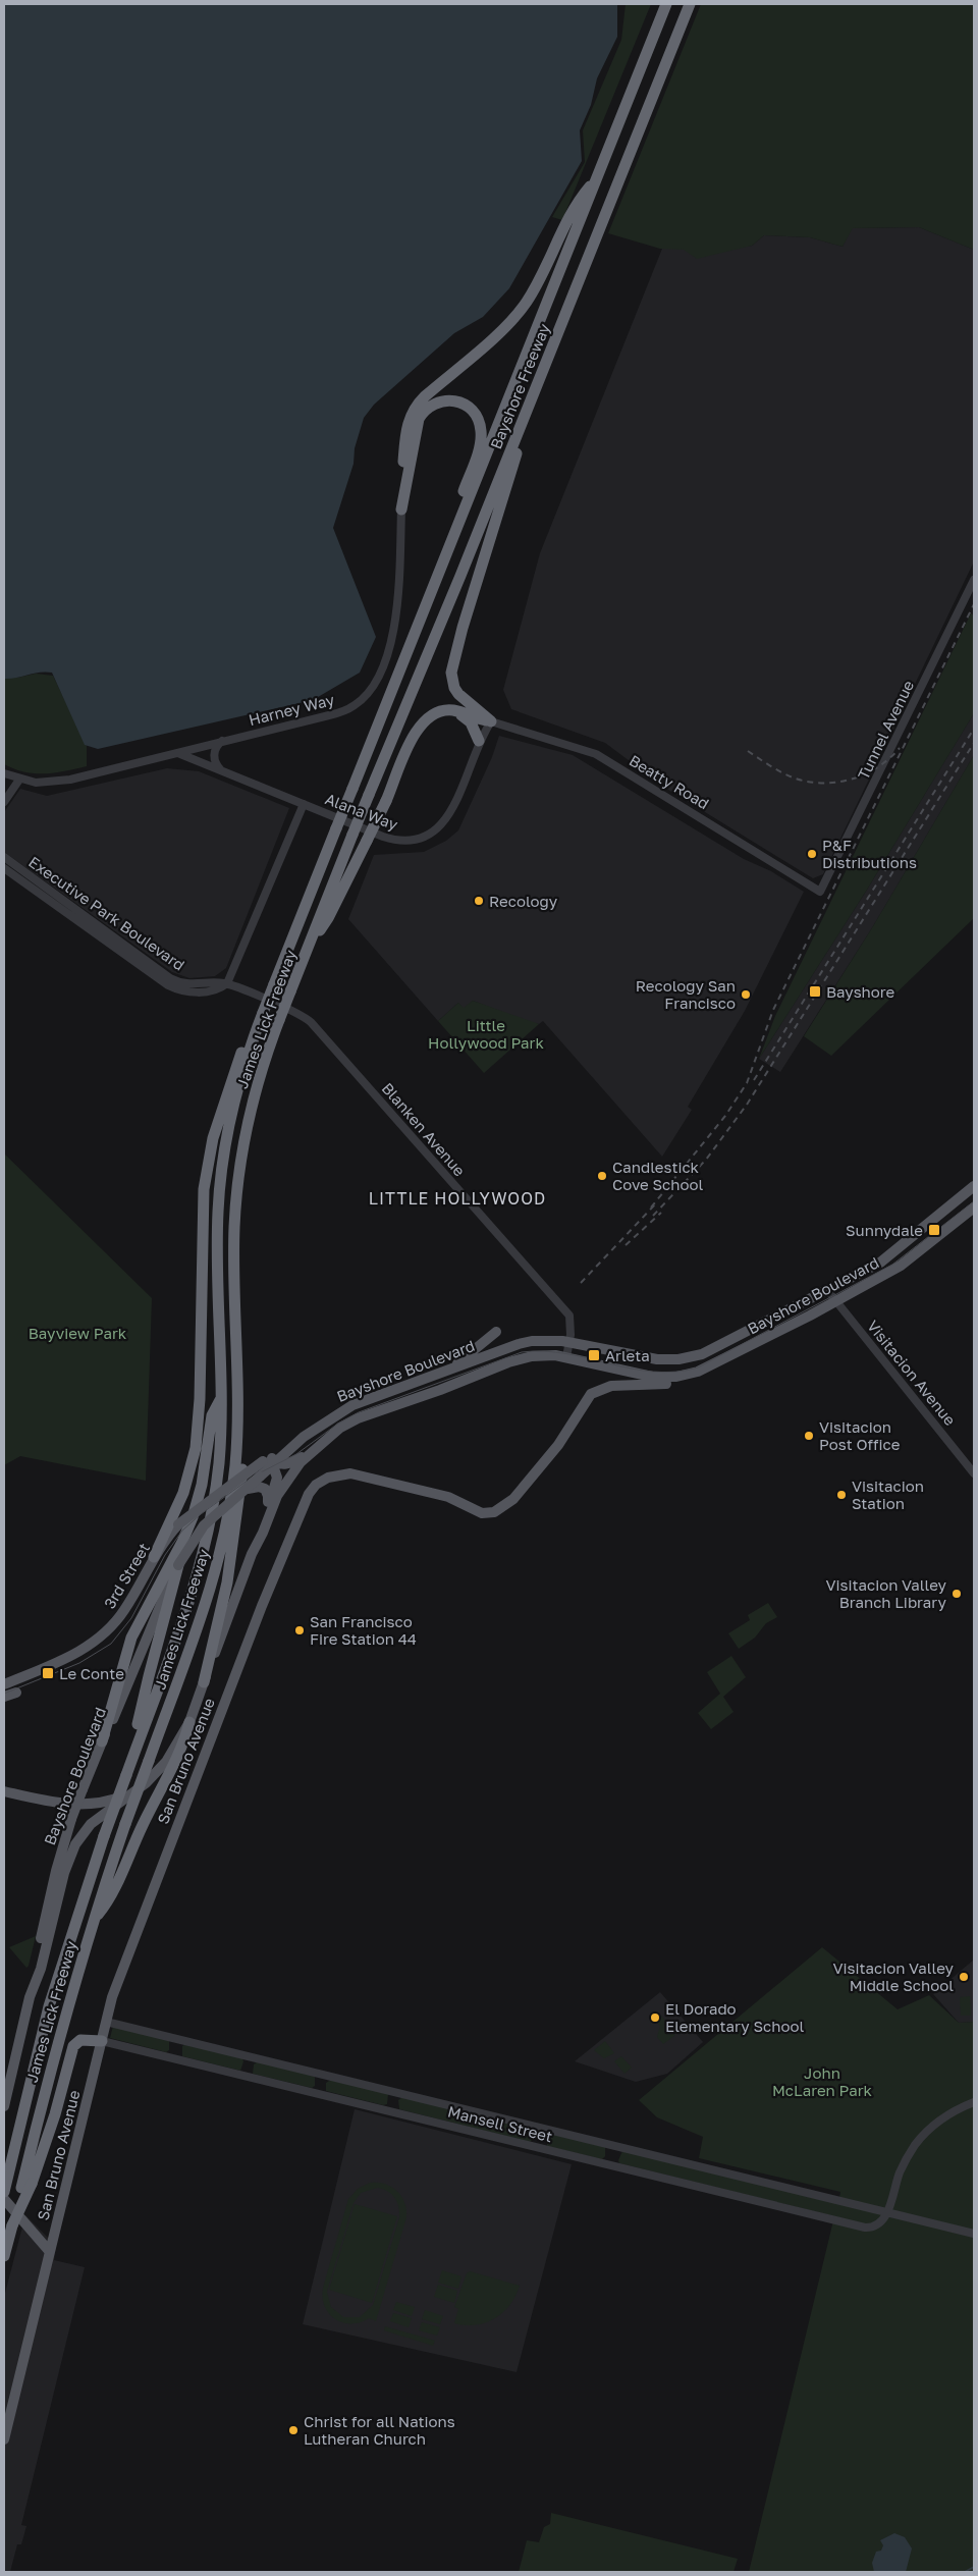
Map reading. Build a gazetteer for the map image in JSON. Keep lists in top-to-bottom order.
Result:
{
  "streets": {
    "highway": ["Bayshore Freeway", "James Lick Freeway"],
    "main road": ["Bayshore Boulevard", "3rd Street", "San Bruno Avenue"],
    "street": [
      "Harney Way",
      "Tunnel Avenue",
      "Beatty Road",
      "Alana Way",
      "Executive Park Boulevard",
      "Blanken Avenue",
      "Visitacion Avenue",
      "Mansell Street"
    ]
  },
  "crossings": [
    ["Bayshore Freeway", "James Lick Freeway"],
    ["Tunnel Avenue", "Beatty Road"],
    ["Beatty Road", "Alana Way"],
    ["Executive Park Boulevard", "Blanken Avenue"],
    ["Blanken Avenue", "Bayshore Boulevard"],
    ["Bayshore Boulevard", "Visitacion Avenue"],
    ["Bayshore Boulevard", "3rd Street"],
    ["Bayshore Boulevard", "San Bruno Avenue"],
    ["San Bruno Avenue", "Mansell Street"]
  ],
  "districts": ["LITTLE HOLLYWOOD"],
  "parks": ["Little Hollywood Park", "Bayview Park", "John McLaren Park"],
  "places": {
    "other": [
      "P&F Distributions",
      "Recology",
      "Recology San Francisco",
      "Candlestick Cove School",
      "Visitacion Post Office",
      "Visitacion Station",
      "Visitacion Valley Branch Library",
      "San Francisco Fire Station 44",
      "Visitacion Valley Middle School",
      "El Dorado Elementary School",
      "Christ for all Nations Lutheran Church"
    ],
    "transit": [
      "Bayshore",
      "Sunnydale",
      "Arleta",
      "Le Conte"
    ]
  }
}
